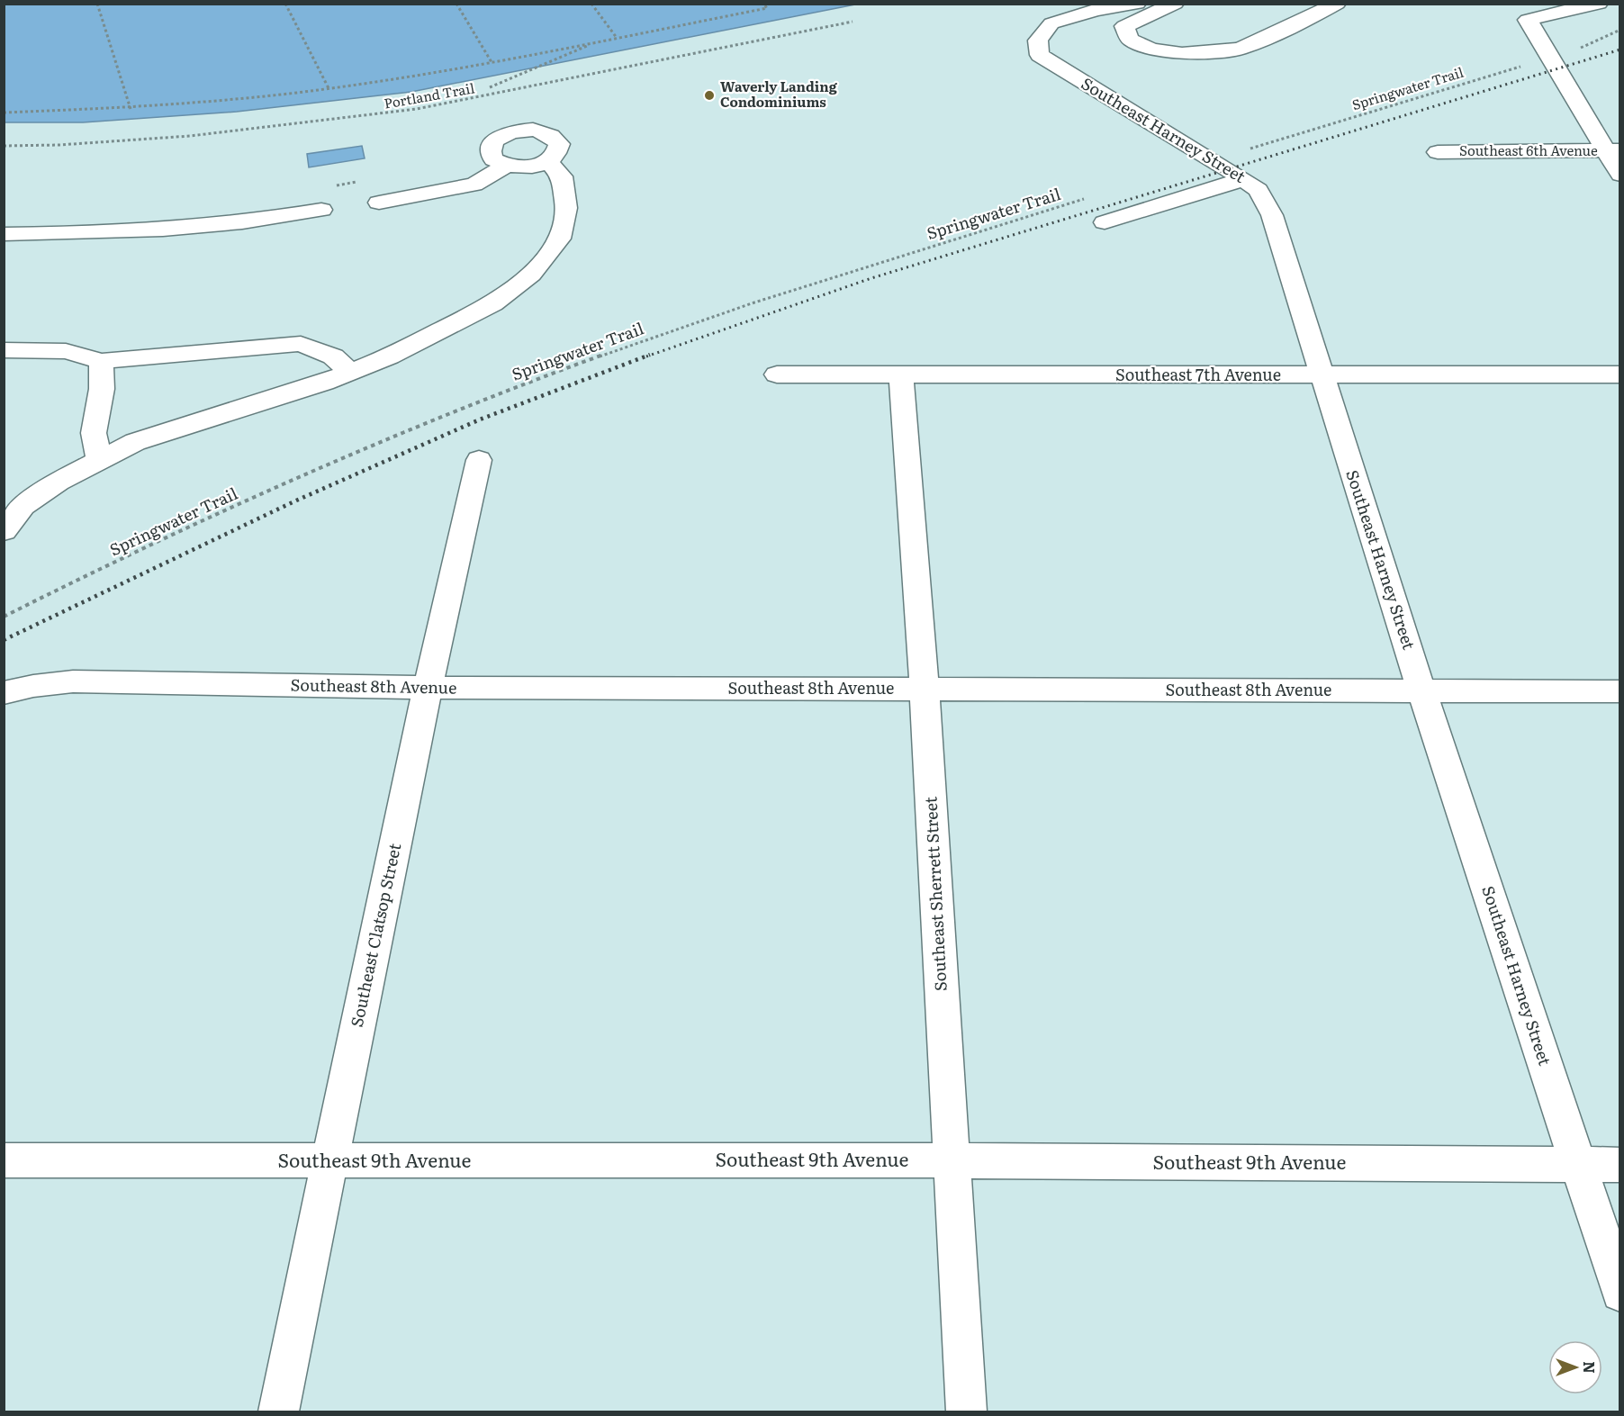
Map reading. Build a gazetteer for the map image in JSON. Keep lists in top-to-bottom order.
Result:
{
  "streets": {
    "street": [
      "Southeast Harney Street",
      "Southeast 6th Avenue",
      "Southeast 7th Avenue",
      "Southeast 8th Avenue",
      "Southeast Sherrett Street",
      "Southeast Clatsop Street",
      "Southeast 9th Avenue"
    ],
    "path": ["Springwater Trail", "Portland Trail"]
  },
  "crossings": [
    ["Southeast Harney Street", "Southeast 7th Avenue"],
    ["Southeast Harney Street", "Southeast 8th Avenue"],
    ["Southeast Harney Street", "Southeast 9th Avenue"],
    ["Southeast 7th Avenue", "Southeast Sherrett Street"],
    ["Southeast 8th Avenue", "Southeast Sherrett Street"],
    ["Southeast 8th Avenue", "Southeast Clatsop Street"],
    ["Southeast Sherrett Street", "Southeast 9th Avenue"],
    ["Southeast Clatsop Street", "Southeast 9th Avenue"]
  ],
  "places": ["Waverly Landing Condominiums"],
  "north": "right"
}
